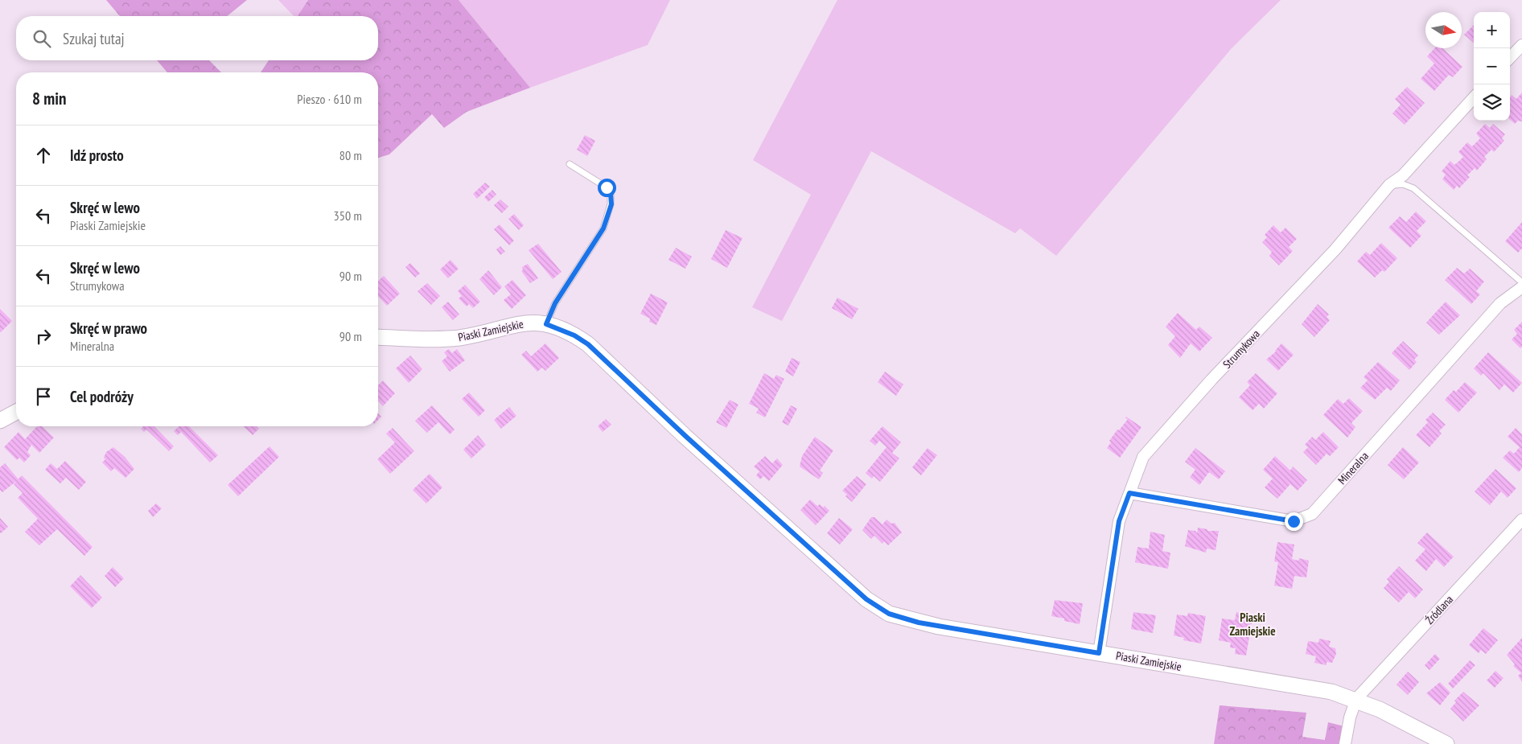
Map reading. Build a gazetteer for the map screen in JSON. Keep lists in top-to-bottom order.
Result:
{
  "streets": {
    "street": [
      "Piaski Zamiejskie",
      "Strumykowa",
      "Mineralna",
      "Źródlana"
    ]
  },
  "crossings": [
    ["Piaski Zamiejskie", "Strumykowa"],
    ["Piaski Zamiejskie", "Źródlana"],
    ["Strumykowa", "Mineralna"]
  ],
  "districts": ["Piaski Zamiejskie"],
  "north": "right",
  "page": {
    "map_buttons": ["+", "−"],
    "search": "Szukaj tutaj",
    "heading": ["8 min", "Pieszo · 610 m"],
    "list": [
      ["Idź prosto", "80 m"],
      ["Skręć w lewo", "Piaski Zamiejskie", "350 m"],
      ["Skręć w lewo", "Strumykowa", "90 m"],
      ["Skręć w prawo", "Mineralna", "90 m"],
      "Cel podróży"
    ]
  }
}
